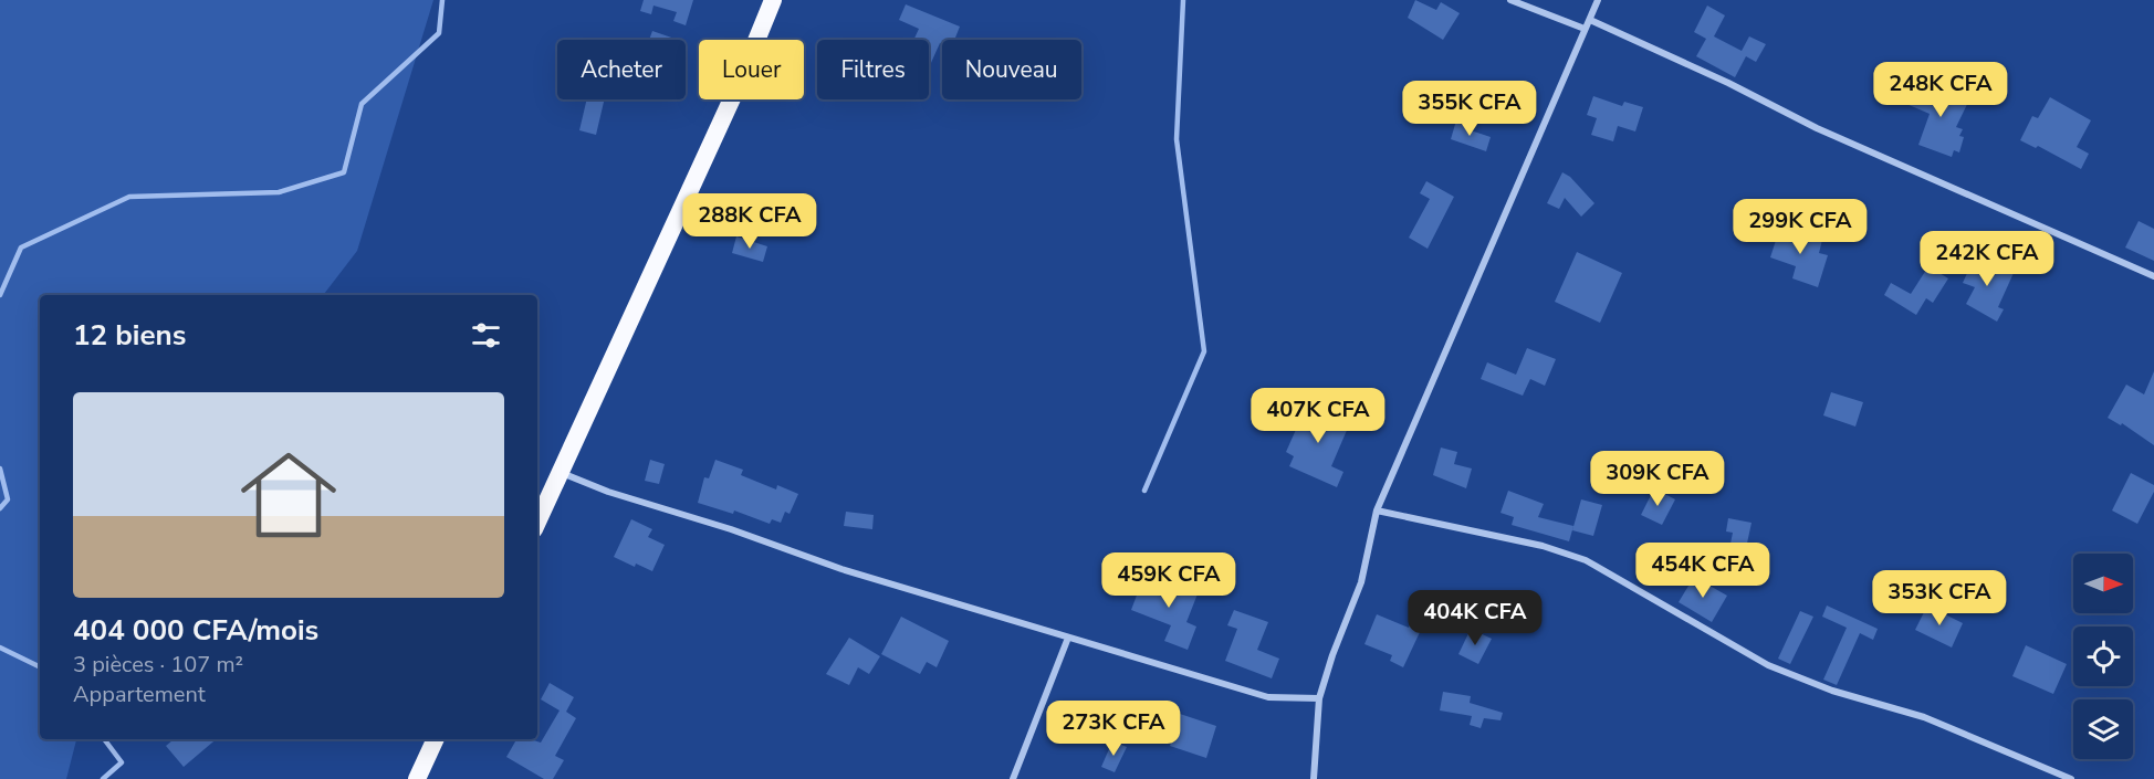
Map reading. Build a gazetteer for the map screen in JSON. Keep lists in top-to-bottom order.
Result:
{
  "north": "right",
  "page": {
    "chip": [
      "Acheter",
      "Louer",
      "Filtres",
      "Nouveau"
    ],
    "price": [
      "248K CFA",
      "355K CFA",
      "288K CFA",
      "299K CFA",
      "242K CFA",
      "407K CFA",
      "309K CFA",
      "454K CFA",
      "459K CFA",
      "353K CFA",
      "404K CFA",
      "273K CFA"
    ],
    "heading": "12 biens",
    "list": [
      {
        "name": "404 000 CFA/mois",
        "note": "3 pièces · 107 m² · Appartement"
      }
    ]
  }
}
